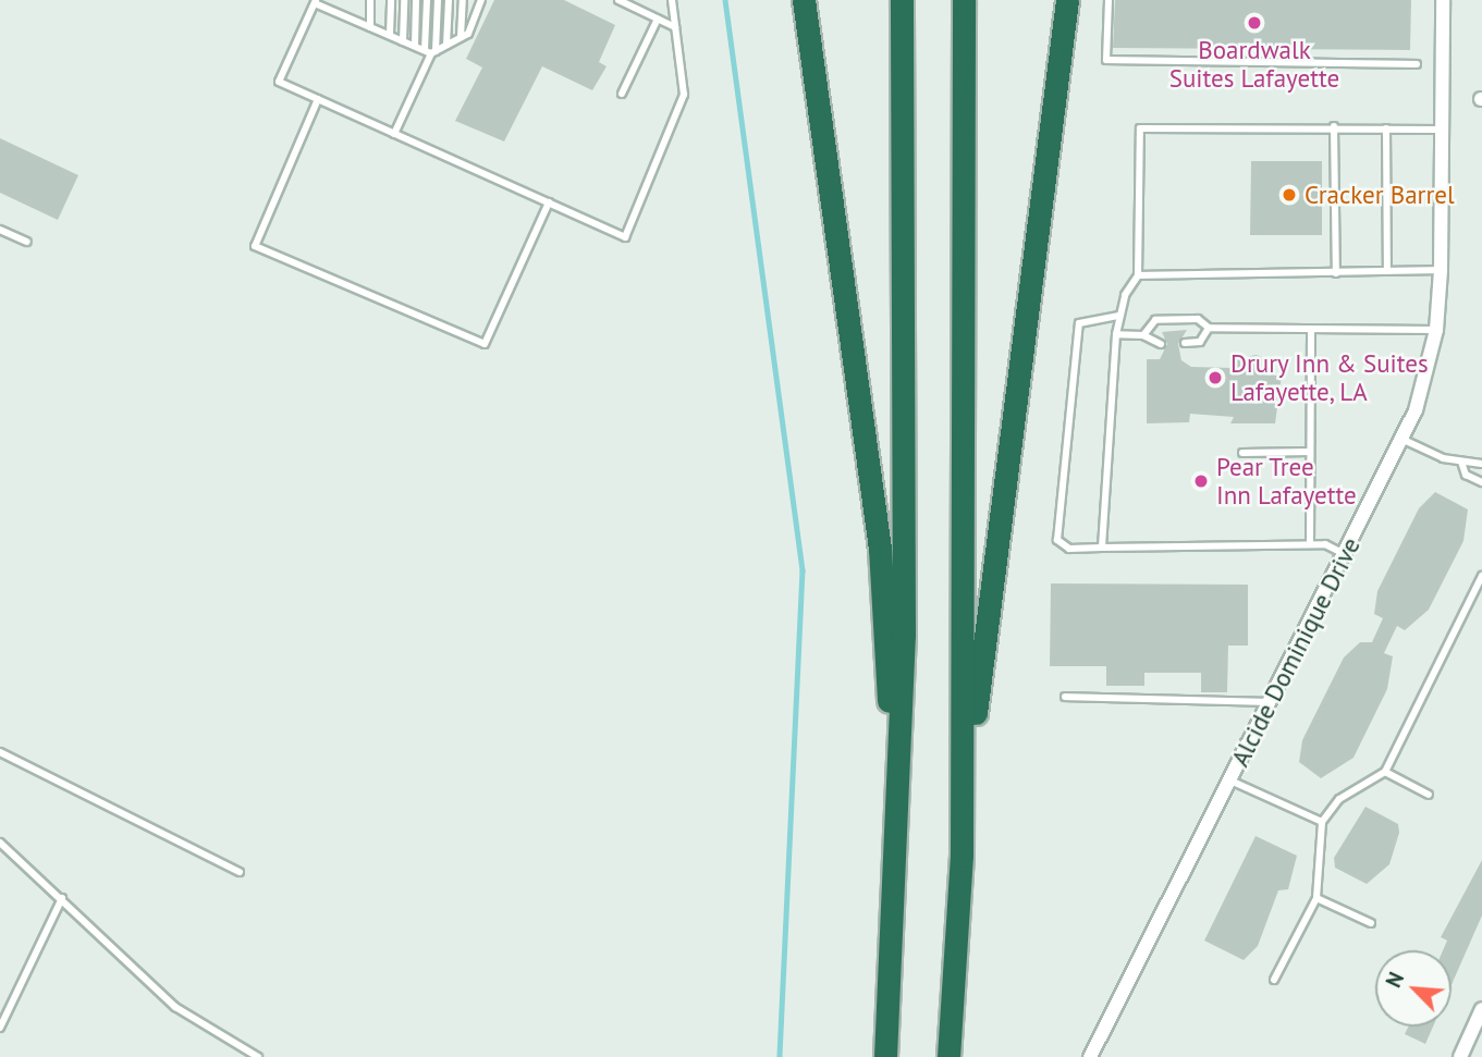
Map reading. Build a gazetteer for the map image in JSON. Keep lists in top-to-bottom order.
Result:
{
  "streets": {
    "street": ["Alcide Dominique Drive"]
  },
  "places": [
    "Boardwalk Suites Lafayette",
    "Cracker Barrel",
    "Drury Inn & Suites Lafayette, LA",
    "Pear Tree Inn Lafayette"
  ],
  "north": "top left"
}
